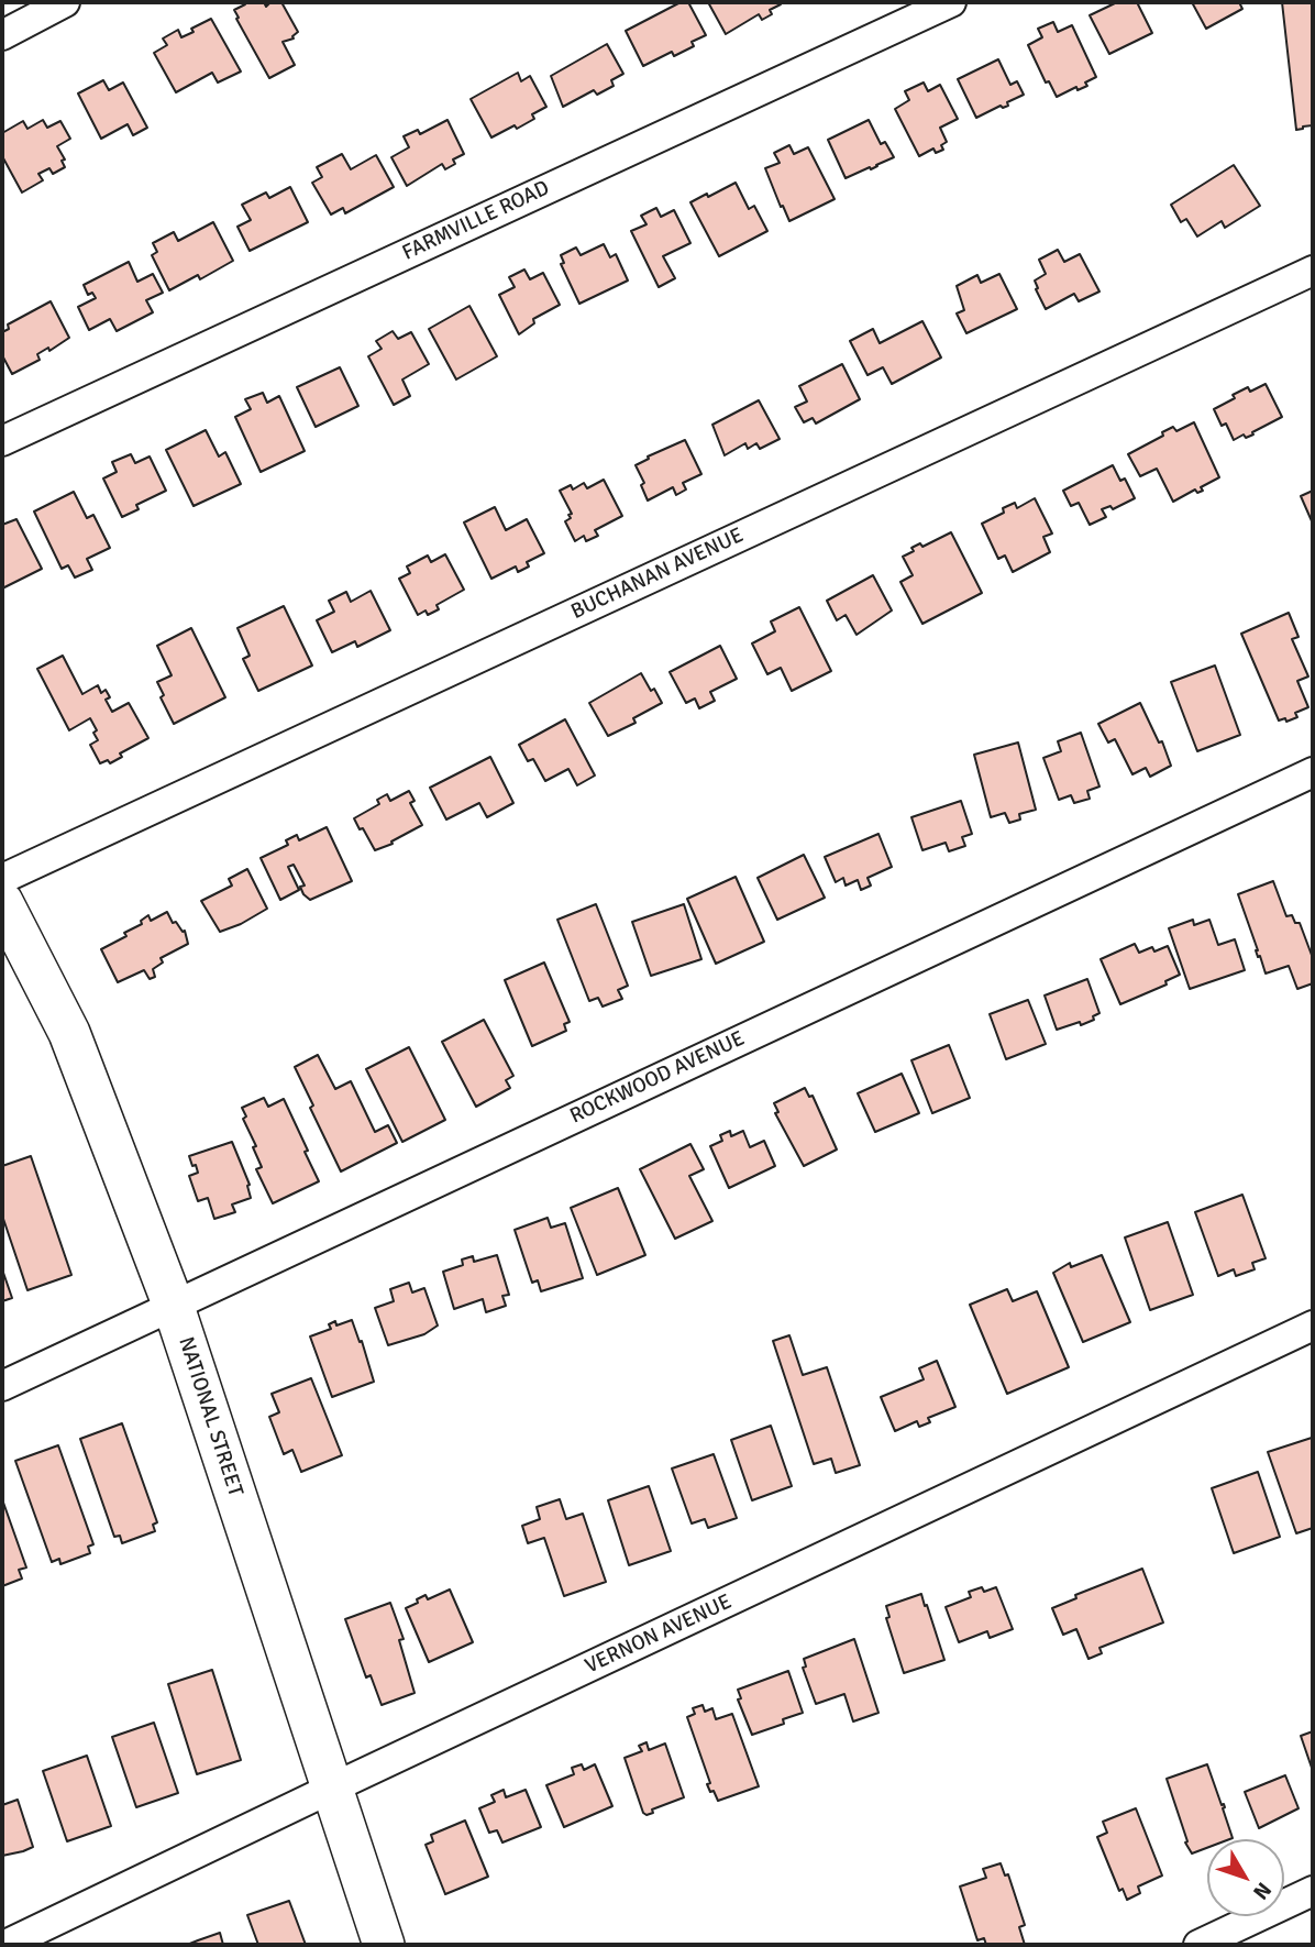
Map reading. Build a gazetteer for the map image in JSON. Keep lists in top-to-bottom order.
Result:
{
  "streets": {
    "main road": ["NATIONAL STREET"],
    "street": [
      "FARMVILLE ROAD",
      "BUCHANAN AVENUE",
      "ROCKWOOD AVENUE",
      "VERNON AVENUE"
    ]
  },
  "crossings": [
    ["ROCKWOOD AVENUE", "NATIONAL STREET"],
    ["NATIONAL STREET", "VERNON AVENUE"]
  ],
  "north": "bottom right"
}
